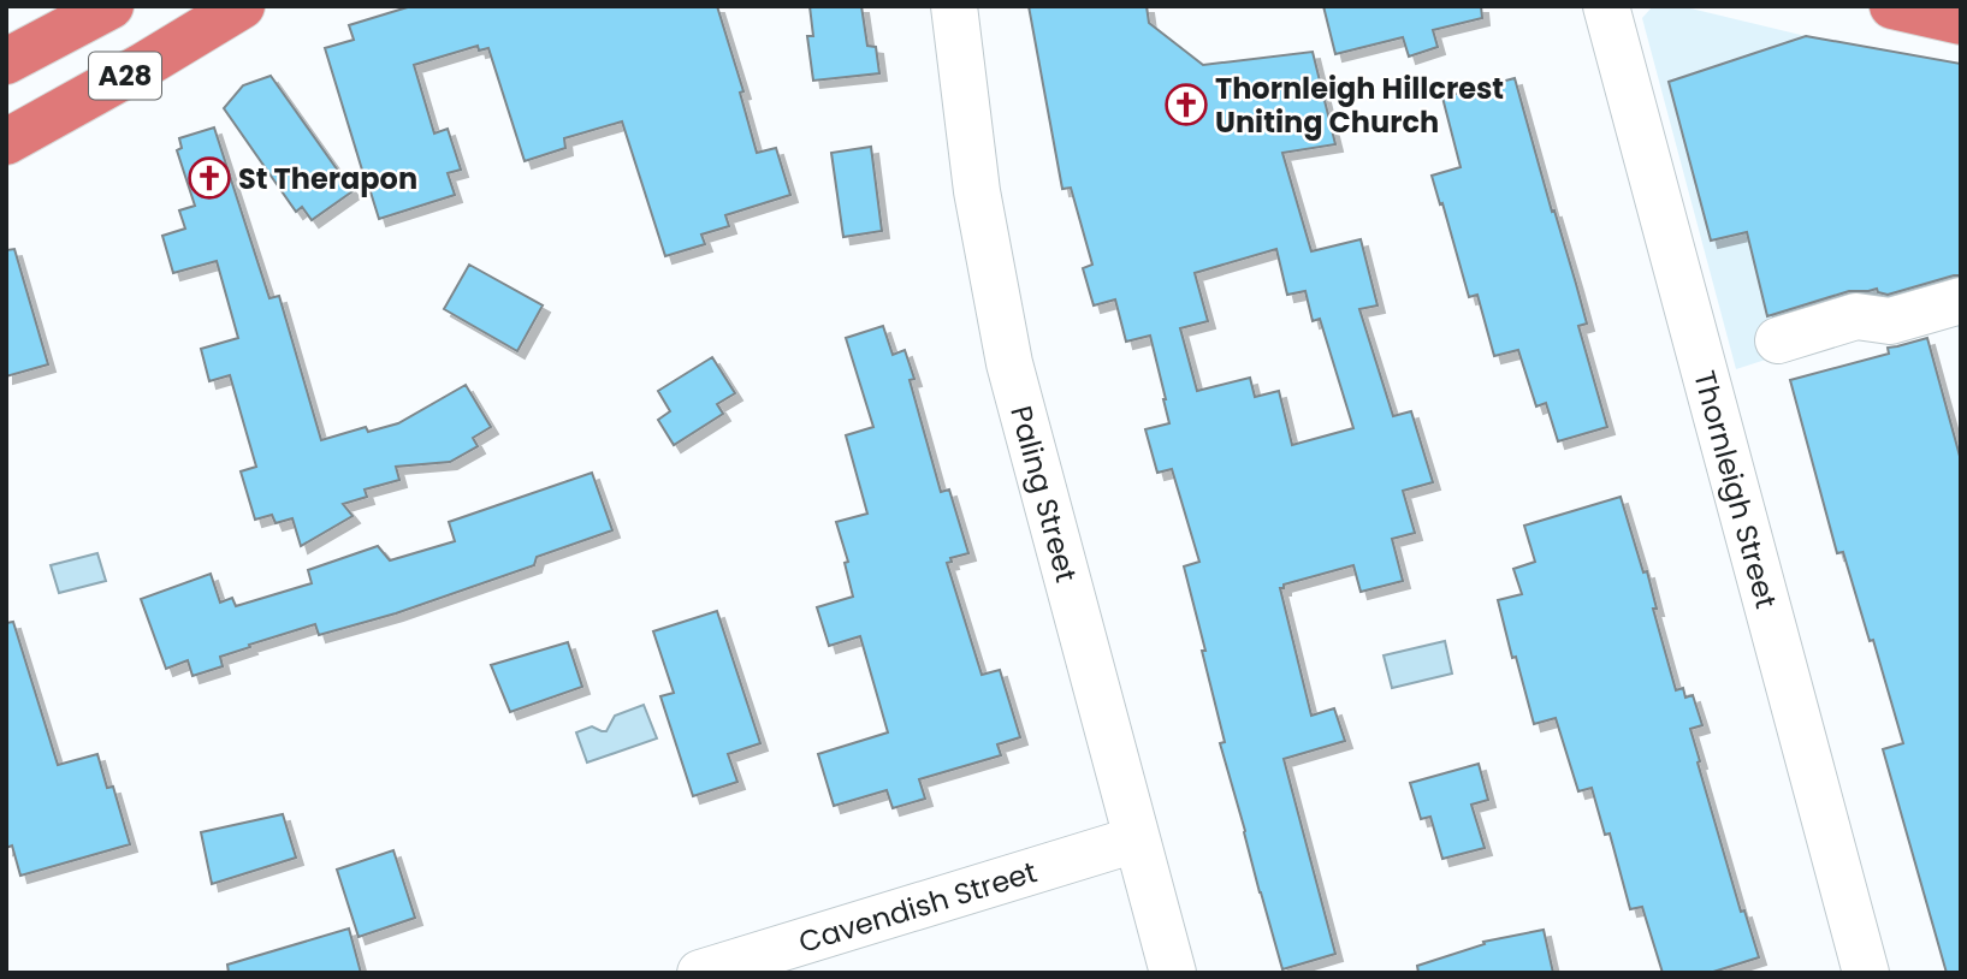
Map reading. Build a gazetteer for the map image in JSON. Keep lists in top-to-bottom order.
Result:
{
  "streets": {
    "highway": ["A28"],
    "street": ["Thornleigh Street", "Paling Street", "Cavendish Street"]
  },
  "crossings": [
    ["Paling Street", "Cavendish Street"]
  ],
  "places": {
    "church": ["Thornleigh Hillcrest Uniting Church", "St Therapon"]
  }
}
